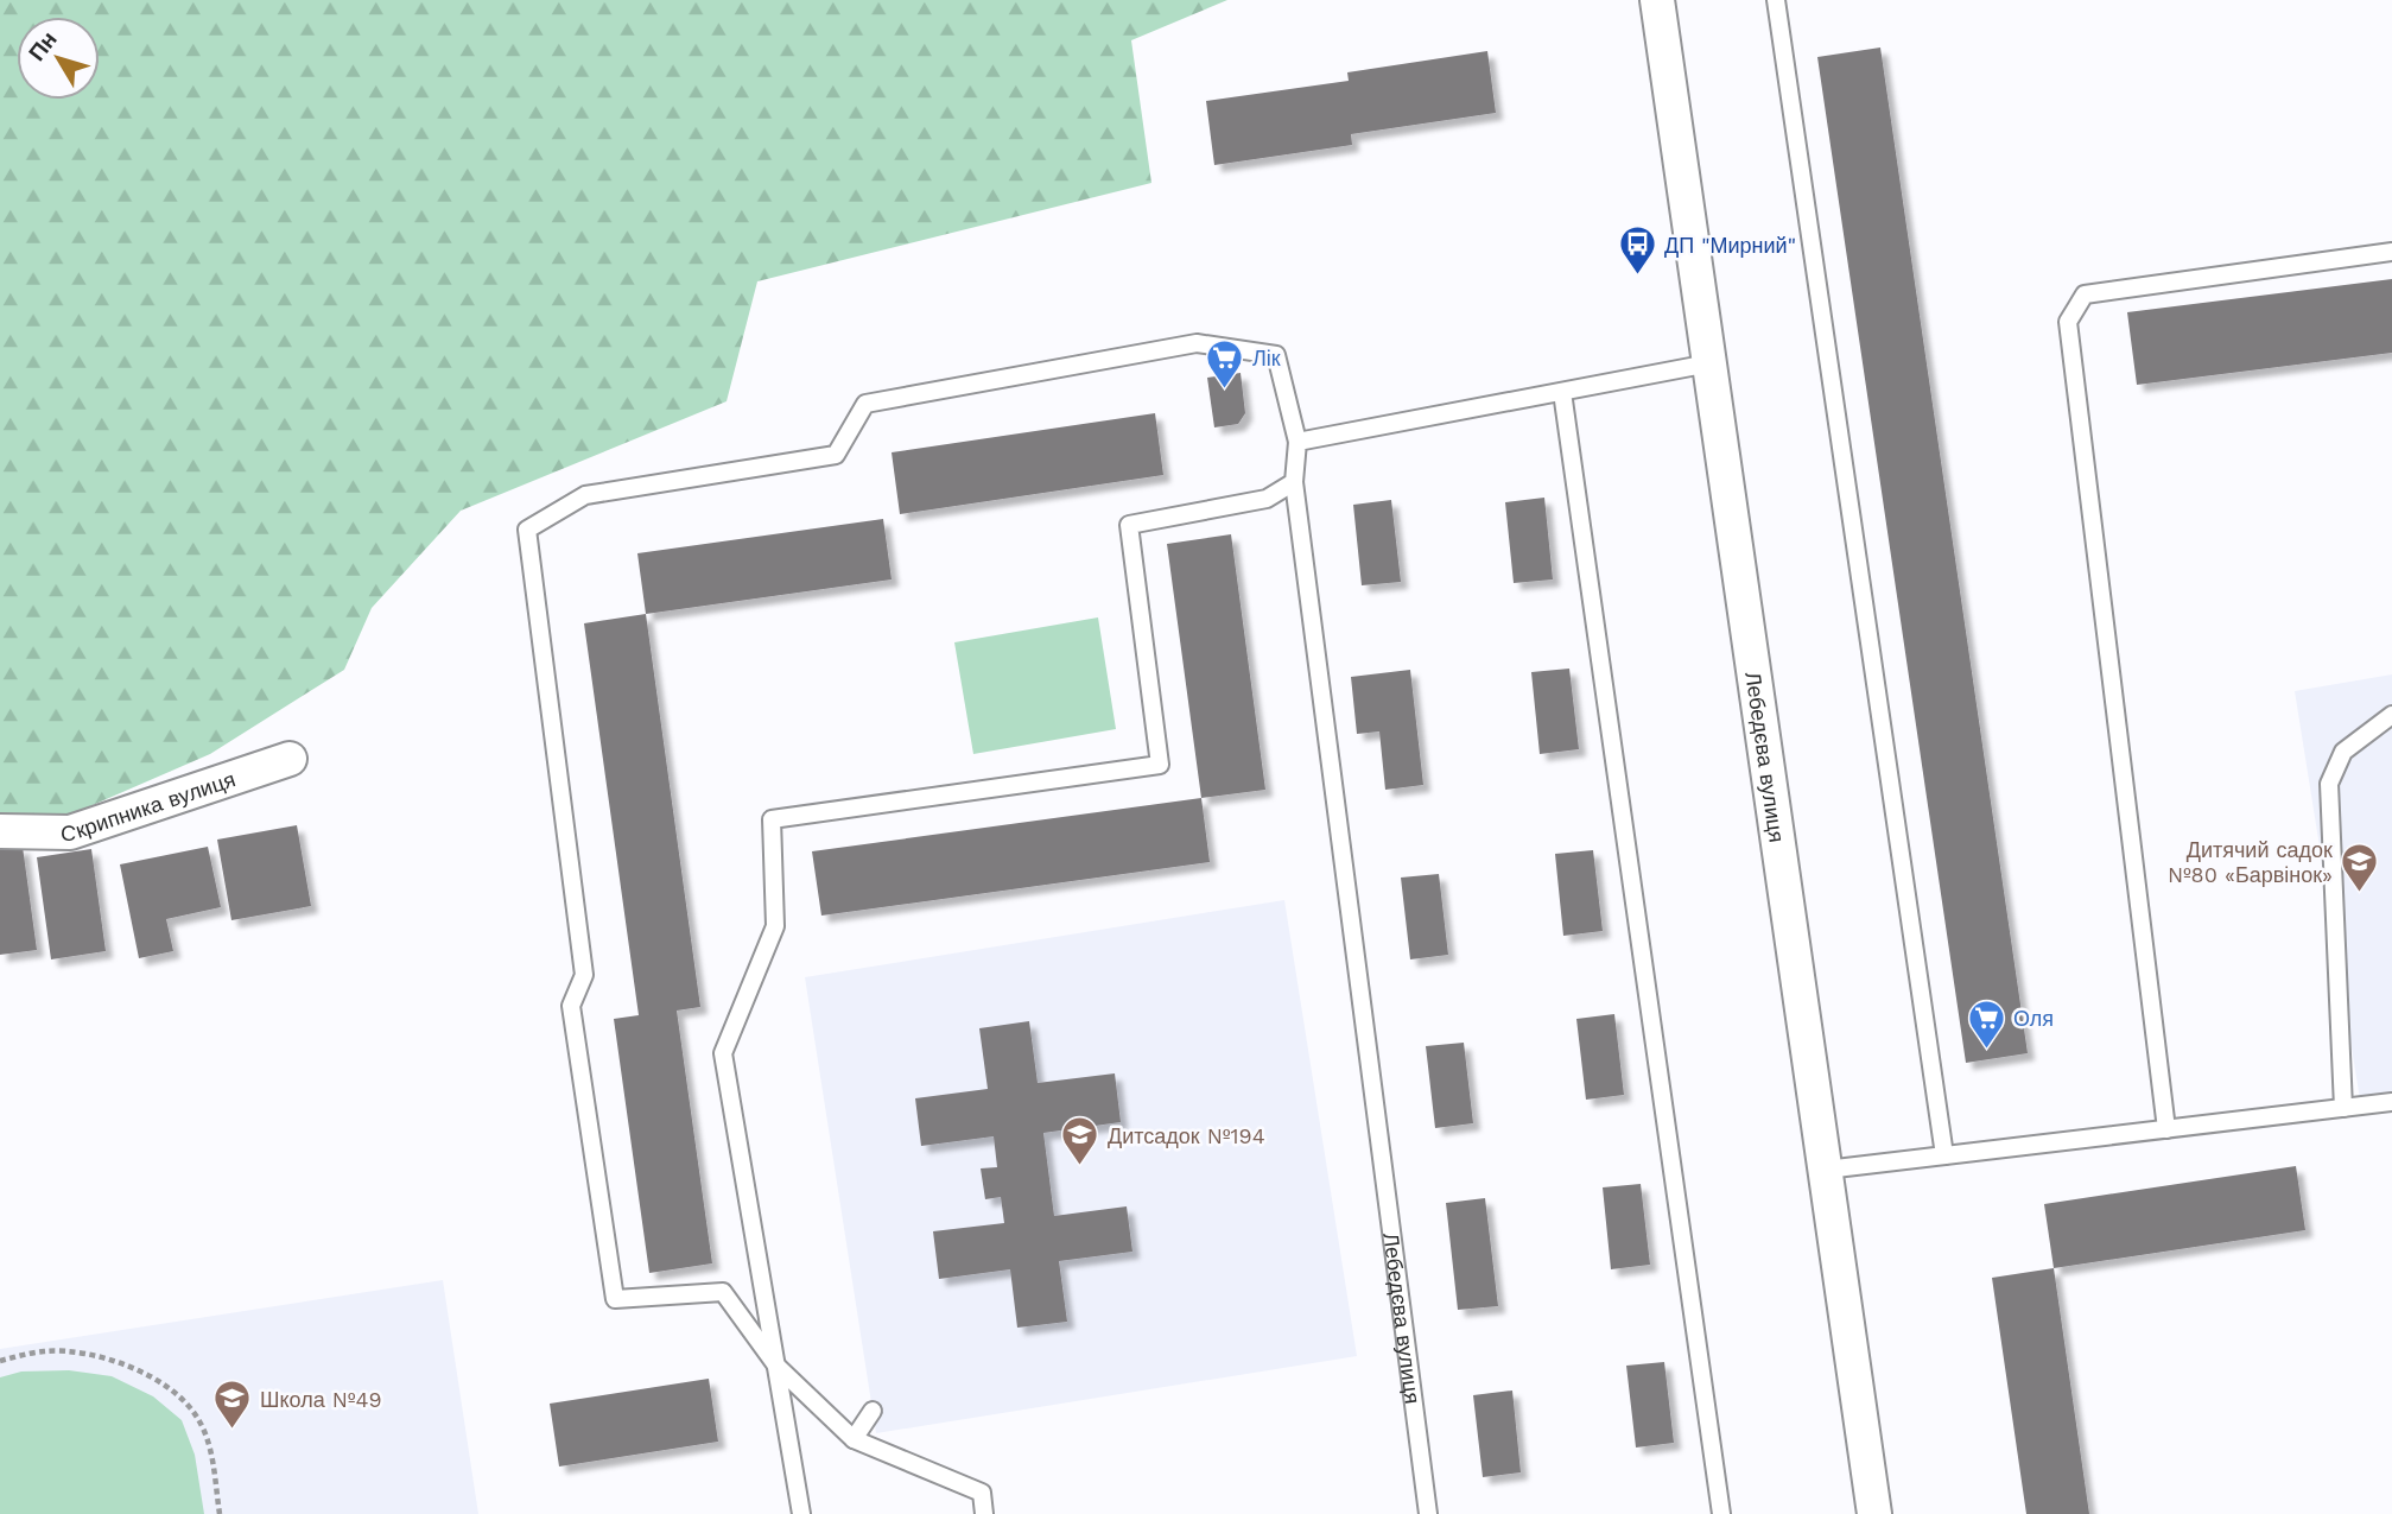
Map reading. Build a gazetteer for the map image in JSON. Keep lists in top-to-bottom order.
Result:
{
  "streets": {
    "street": ["Лебедєва вулиця", "Скрипника вулиця"]
  },
  "places": {
    "bus stop": ["ДП \"Мирний\""],
    "supermarket": ["Лік", "Оля"],
    "school or university": ["Дитячий садок №80 «Барвінок»", "Дитсадок №194", "Школа №49"]
  },
  "north": "top left"
}
